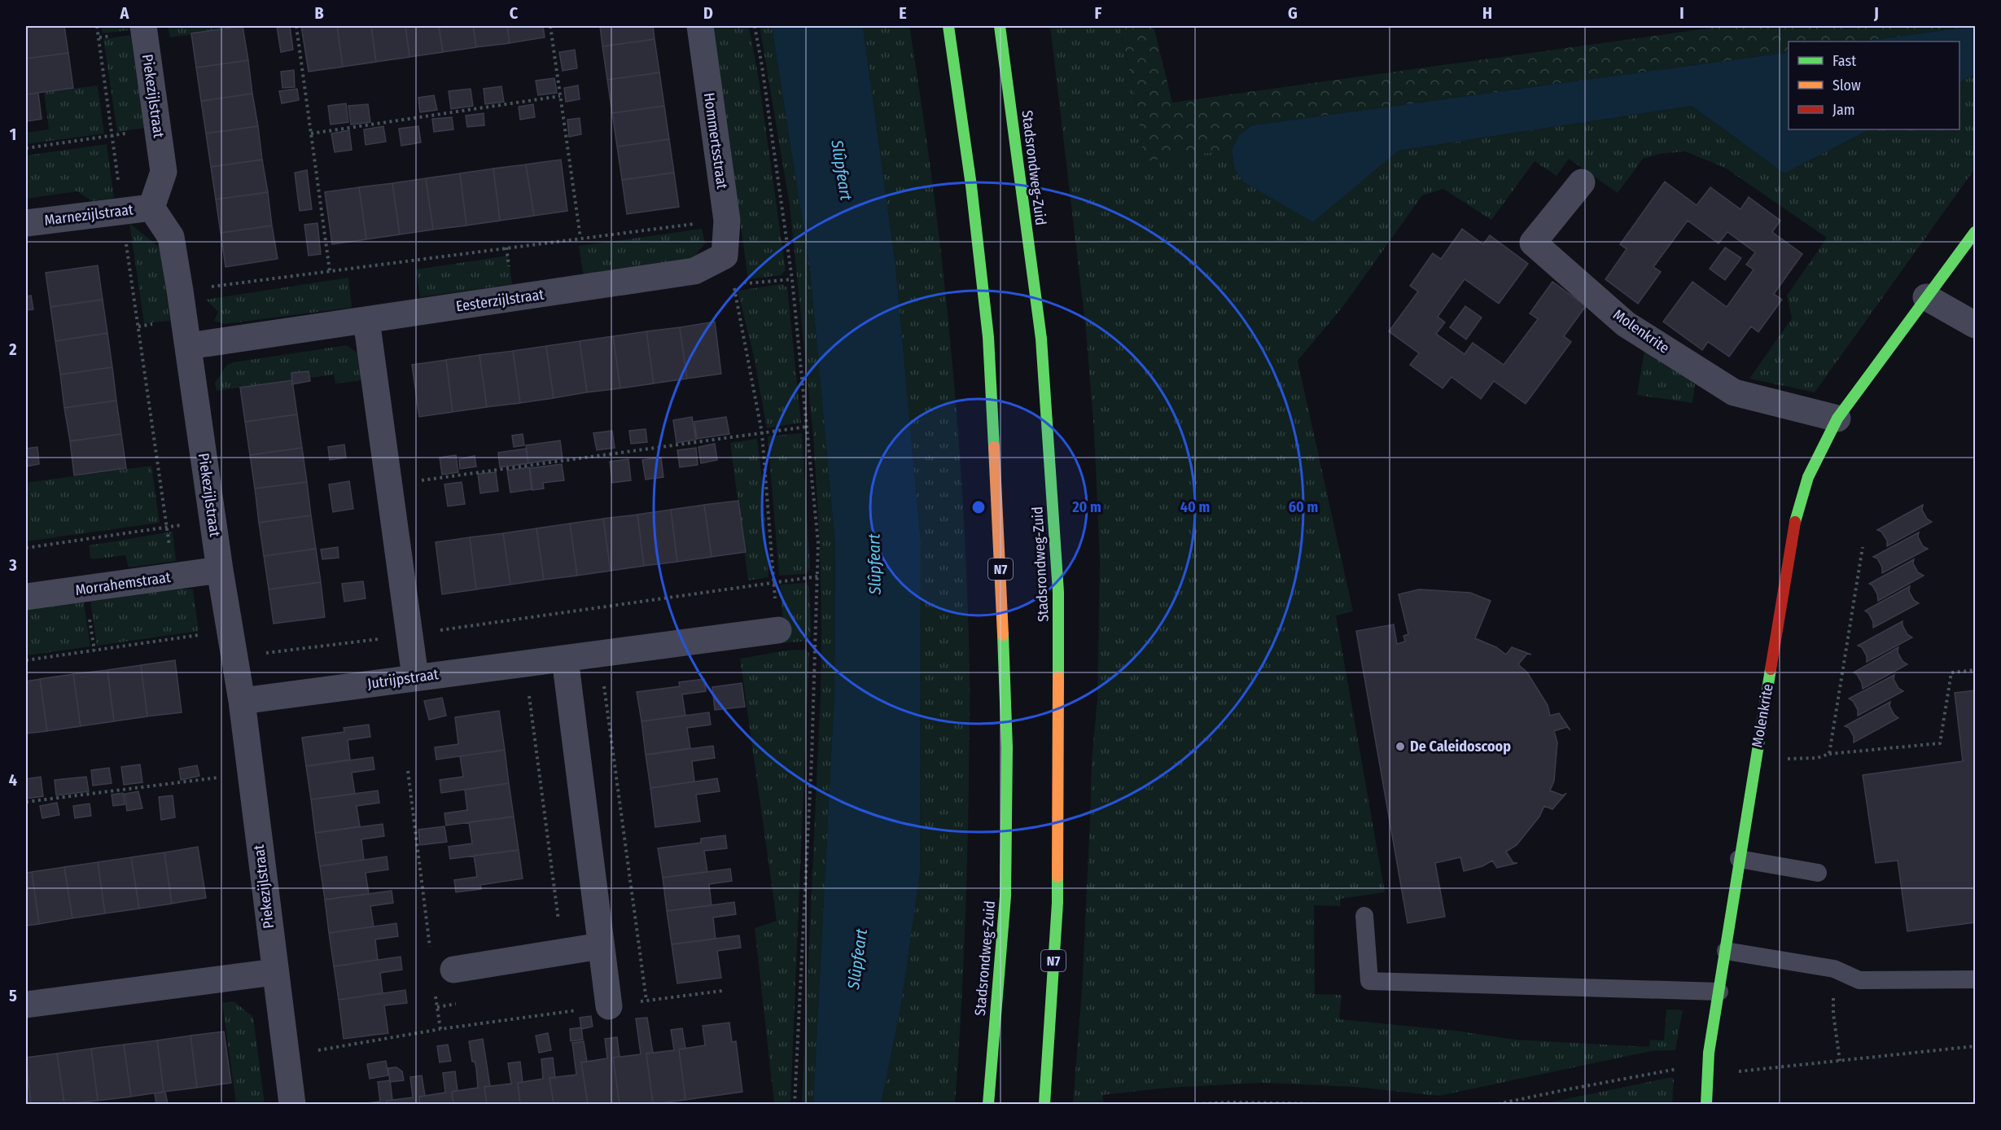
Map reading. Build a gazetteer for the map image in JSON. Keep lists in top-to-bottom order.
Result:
{
  "streets": {
    "main road": ["Stadsrondweg-Zuid", "Molenkrite", "N7"],
    "street": [
      "Piekezijlstraat",
      "Hommertsstraat",
      "Marnezijlstraat",
      "Eesterzijlstraat",
      "Morrahemstraat",
      "Jutrijpstraat"
    ]
  },
  "crossings": [
    ["Piekezijlstraat", "Marnezijlstraat"],
    ["Piekezijlstraat", "Eesterzijlstraat"],
    ["Piekezijlstraat", "Morrahemstraat"],
    ["Piekezijlstraat", "Jutrijpstraat"],
    ["Hommertsstraat", "Eesterzijlstraat"],
    ["Stadsrondweg-Zuid", "N7"]
  ],
  "water": ["Slûpfeart"],
  "places": ["De Caleidoscoop"],
  "legend": ["Fast", "Slow", "Jam"],
  "grid": {
    "columns": [
      "A",
      "B",
      "C",
      "D",
      "E",
      "F",
      "G",
      "H",
      "I",
      "J"
    ],
    "rows": [
      "1",
      "2",
      "3",
      "4",
      "5"
    ]
  },
  "rings": ["20 m", "40 m", "60 m"]
}
